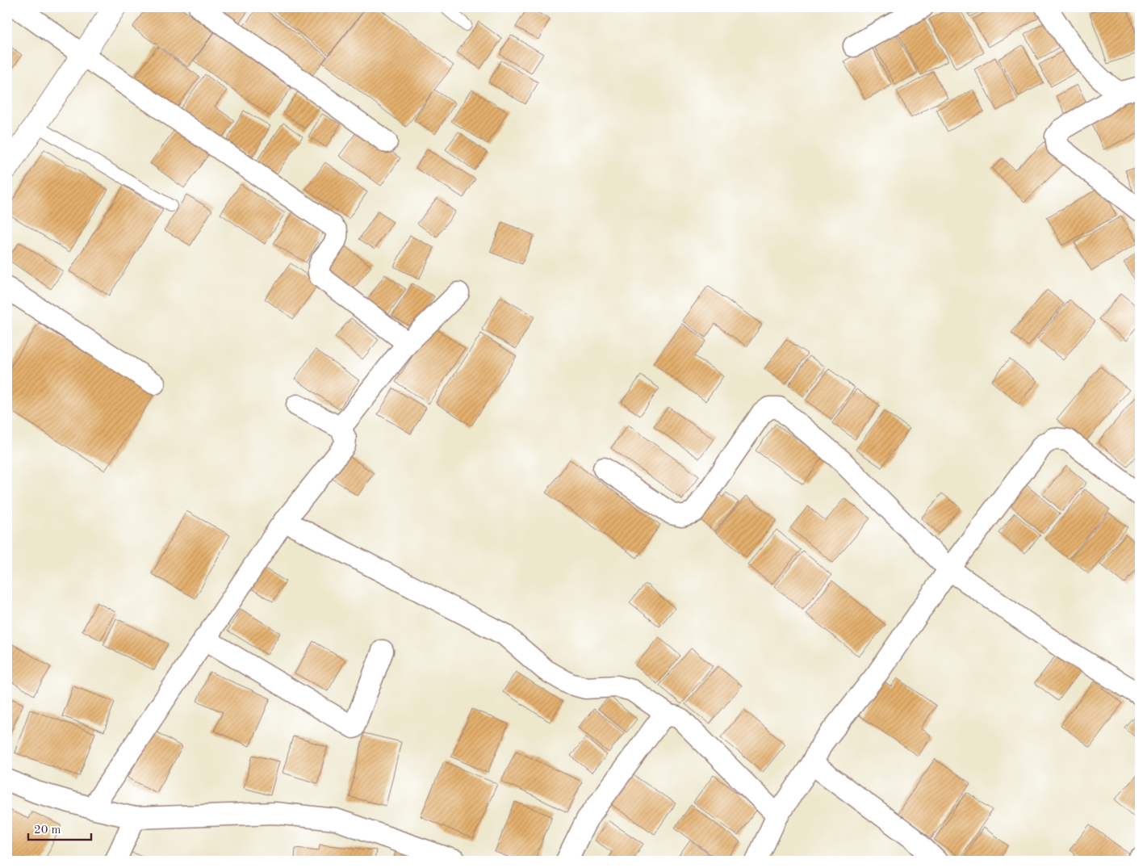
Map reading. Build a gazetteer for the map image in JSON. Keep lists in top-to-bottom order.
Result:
{
  "scale_bar": "20 m"
}
